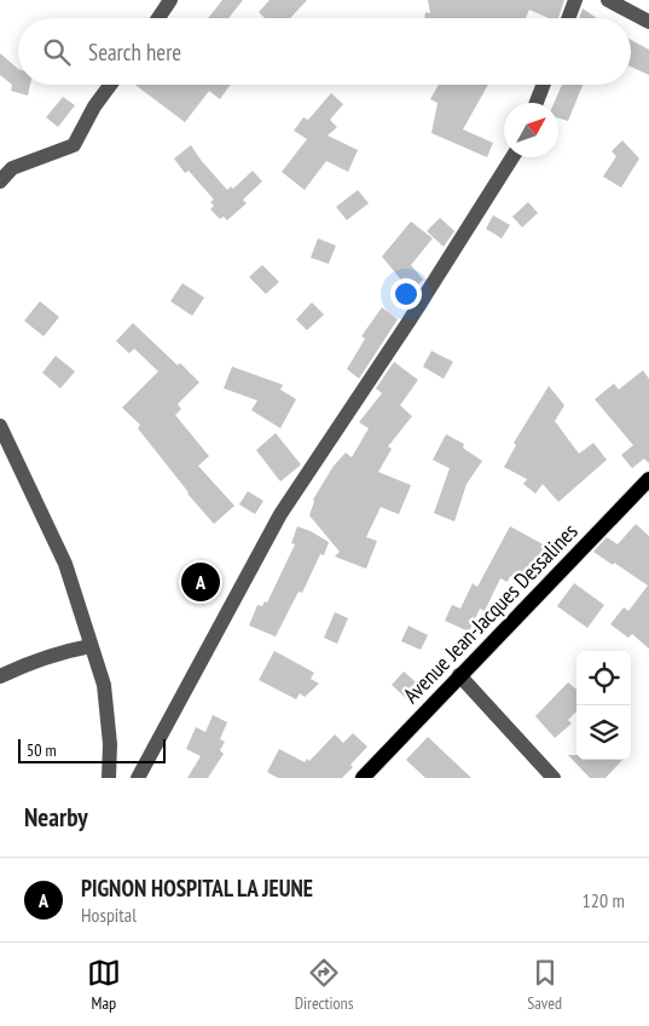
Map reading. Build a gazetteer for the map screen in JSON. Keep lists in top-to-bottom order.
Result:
{
  "streets": {
    "main road": ["Avenue Jean-Jacques Dessalines"]
  },
  "scale_bar": "50 m",
  "north": "top right",
  "page": {
    "search": "Search here",
    "pins": "A",
    "scale": "50 m",
    "heading": "Nearby",
    "list": [
      {
        "mark": "A",
        "name": "PIGNON HOSPITAL LA JEUNE",
        "note": "Hospital",
        "value": "120 m"
      }
    ],
    "nav": ["Map", "Directions", "Saved"]
  }
}
